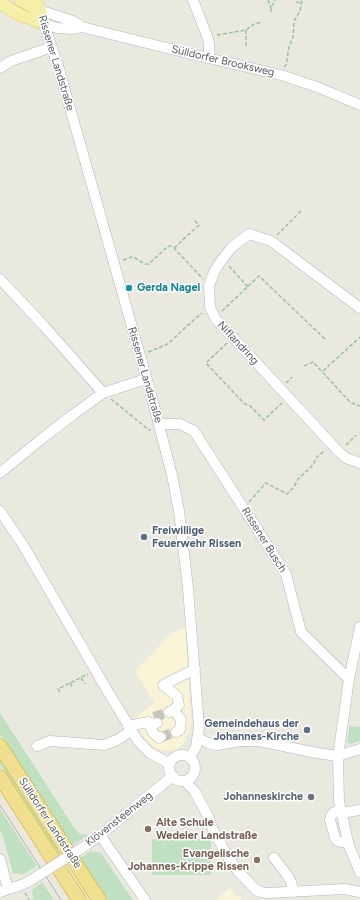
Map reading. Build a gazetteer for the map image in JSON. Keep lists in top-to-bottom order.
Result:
{
  "streets": {
    "highway": ["Sülldorfer Landstraße"],
    "main road": ["Sülldorfer Brooksweg", "Rissener Landstraße"],
    "street": ["Niflandring", "Rissener Busch", "Klövensteenweg"]
  },
  "crossings": [
    ["Sülldorfer Brooksweg", "Rissener Landstraße"],
    ["Rissener Landstraße", "Rissener Busch"],
    ["Rissener Landstraße", "Klövensteenweg"]
  ],
  "places": [
    "Gerda Nagel",
    "Freiwillige Feuerwehr Rissen",
    "Gemeindehaus der Johannes-Kirche",
    "Johanneskirche",
    "Alte Schule Wedeler Landstraße",
    "Evangelische Johannes-Krippe Rissen"
  ]
}
